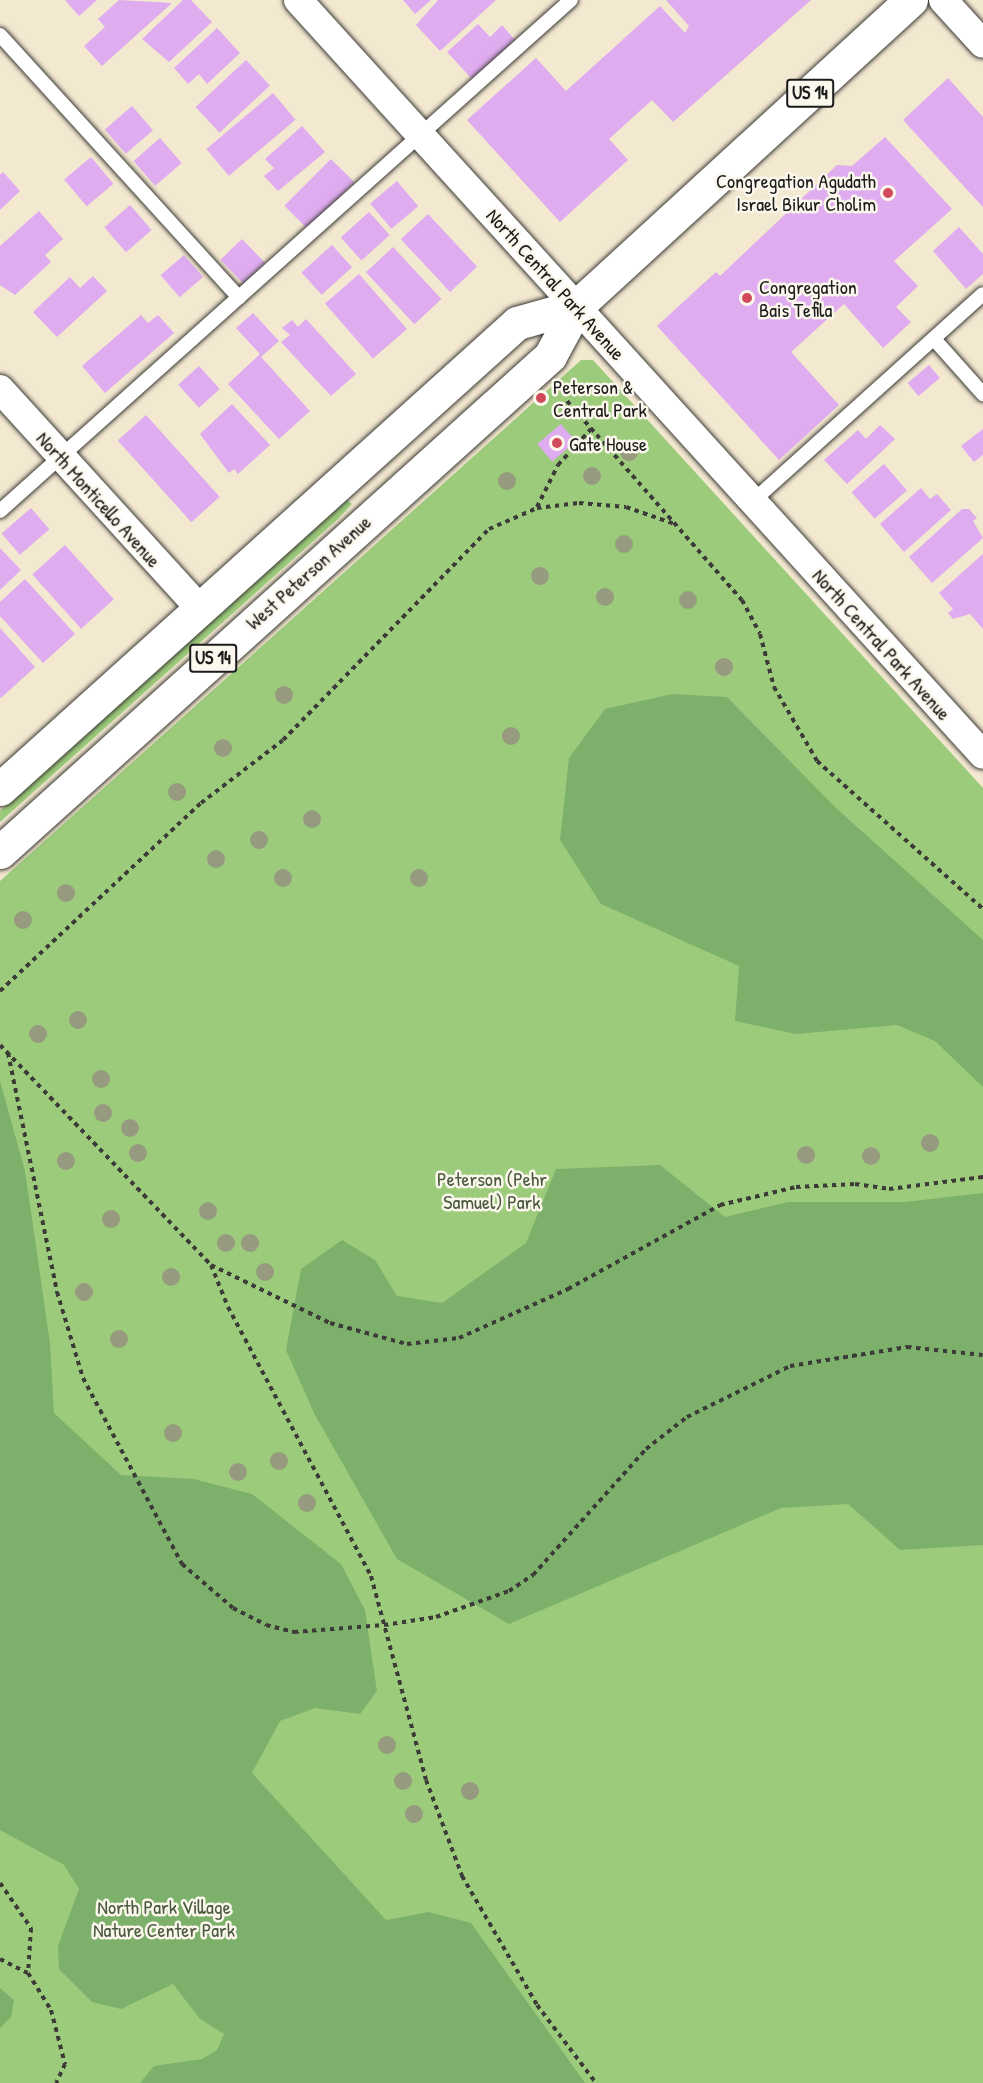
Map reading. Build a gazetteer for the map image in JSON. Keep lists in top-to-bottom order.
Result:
{
  "streets": {
    "main road": ["US 14", "West Peterson Avenue"],
    "street": ["North Central Park Avenue", "North Monticello Avenue"]
  },
  "crossings": [
    ["North Central Park Avenue", "West Peterson Avenue"],
    ["North Monticello Avenue", "West Peterson Avenue"]
  ],
  "parks": ["Peterson (Pehr Samuel) Park", "North Park Village Nature Center Park"],
  "places": [
    "Congregation Agudath Israel Bikur Cholim",
    "Congregation Bais Tefila",
    "Peterson & Central Park",
    "Gate House"
  ]
}
